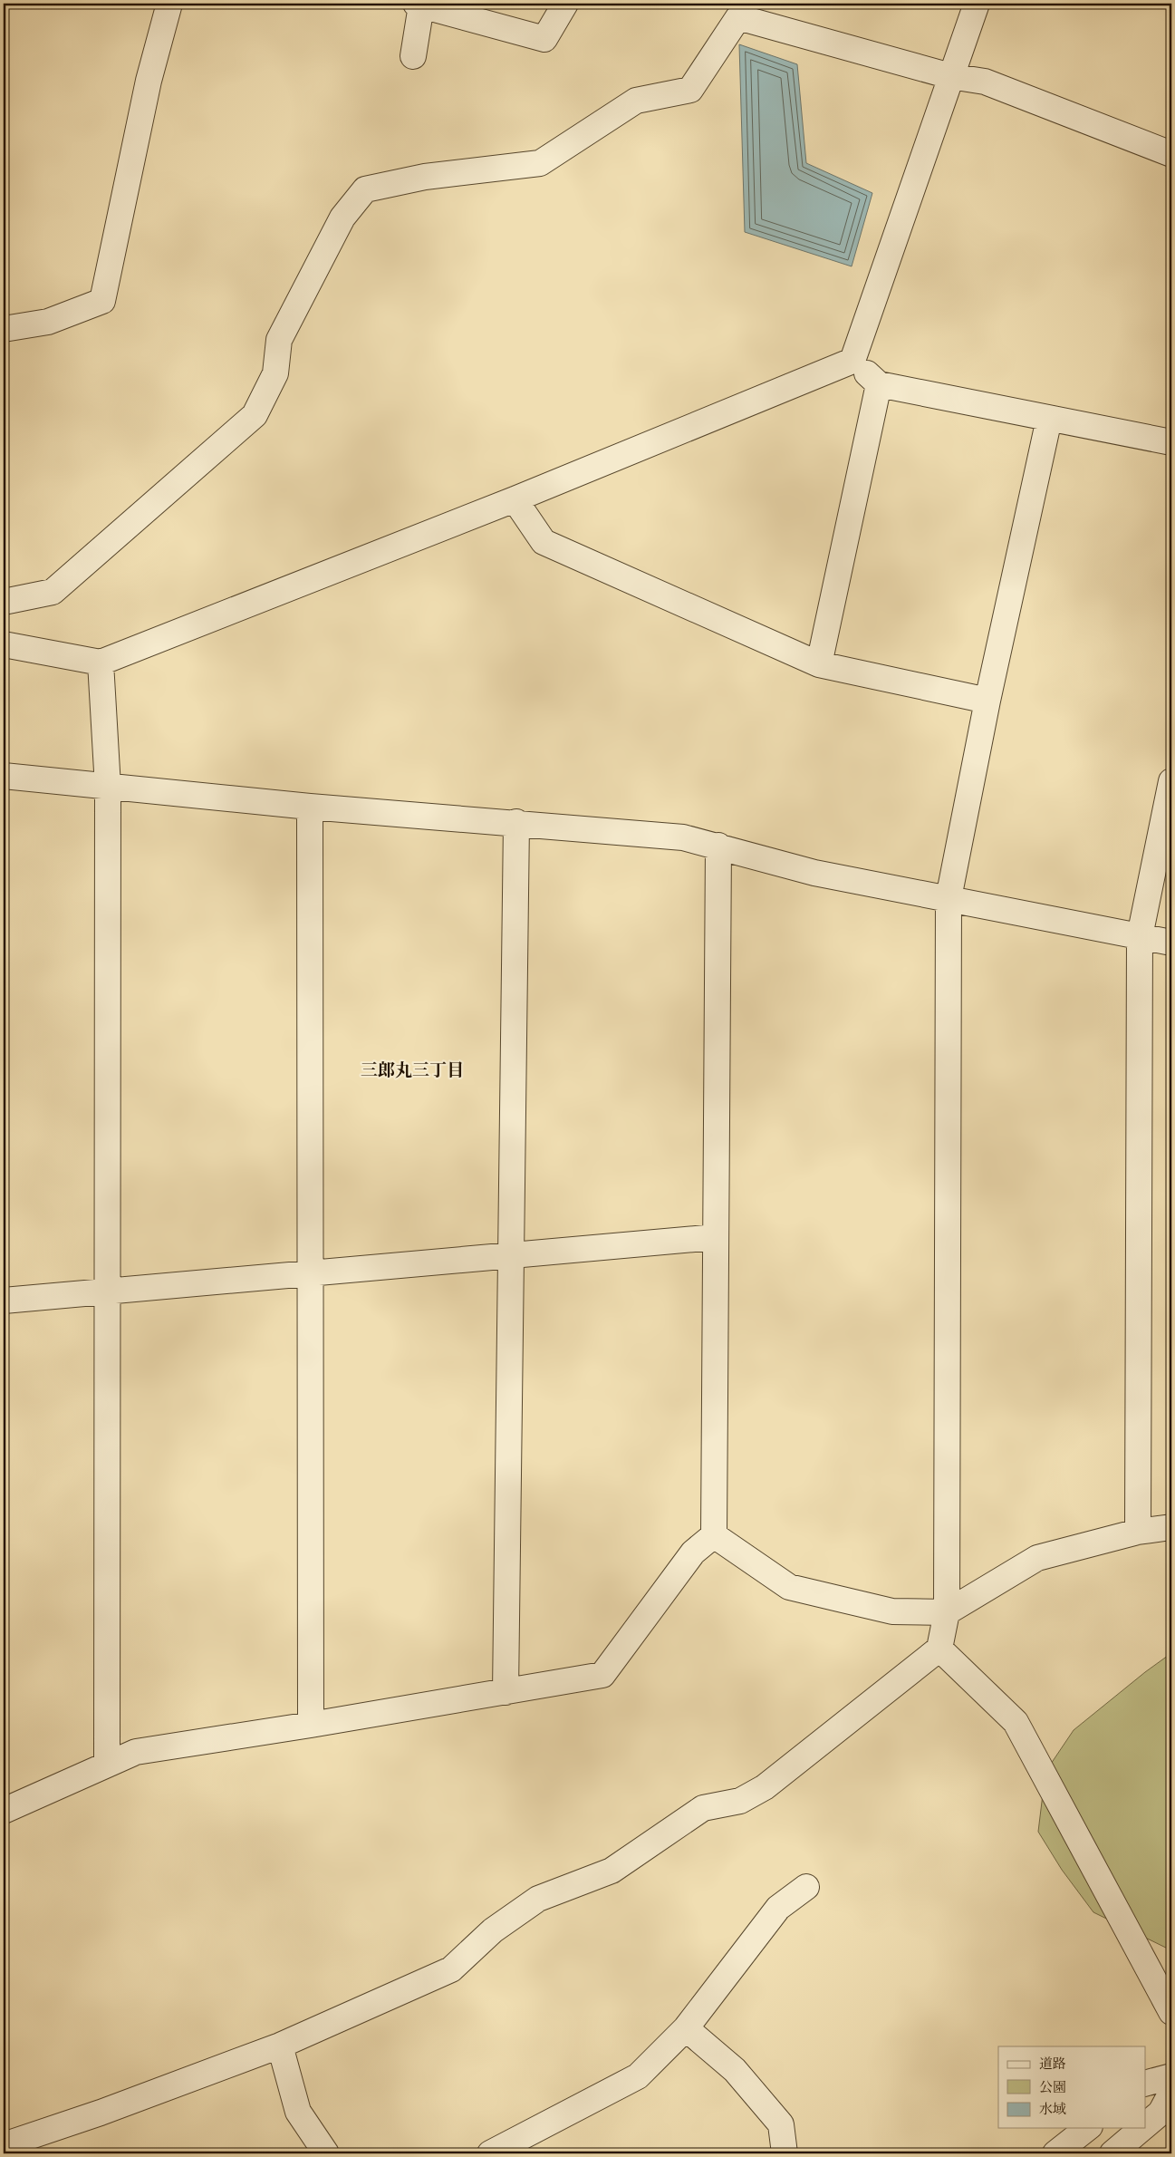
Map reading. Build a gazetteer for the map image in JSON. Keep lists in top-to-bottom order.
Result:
{
  "districts": ["三郎丸三丁目"],
  "legend": ["道路", "公園", "水域"]
}
